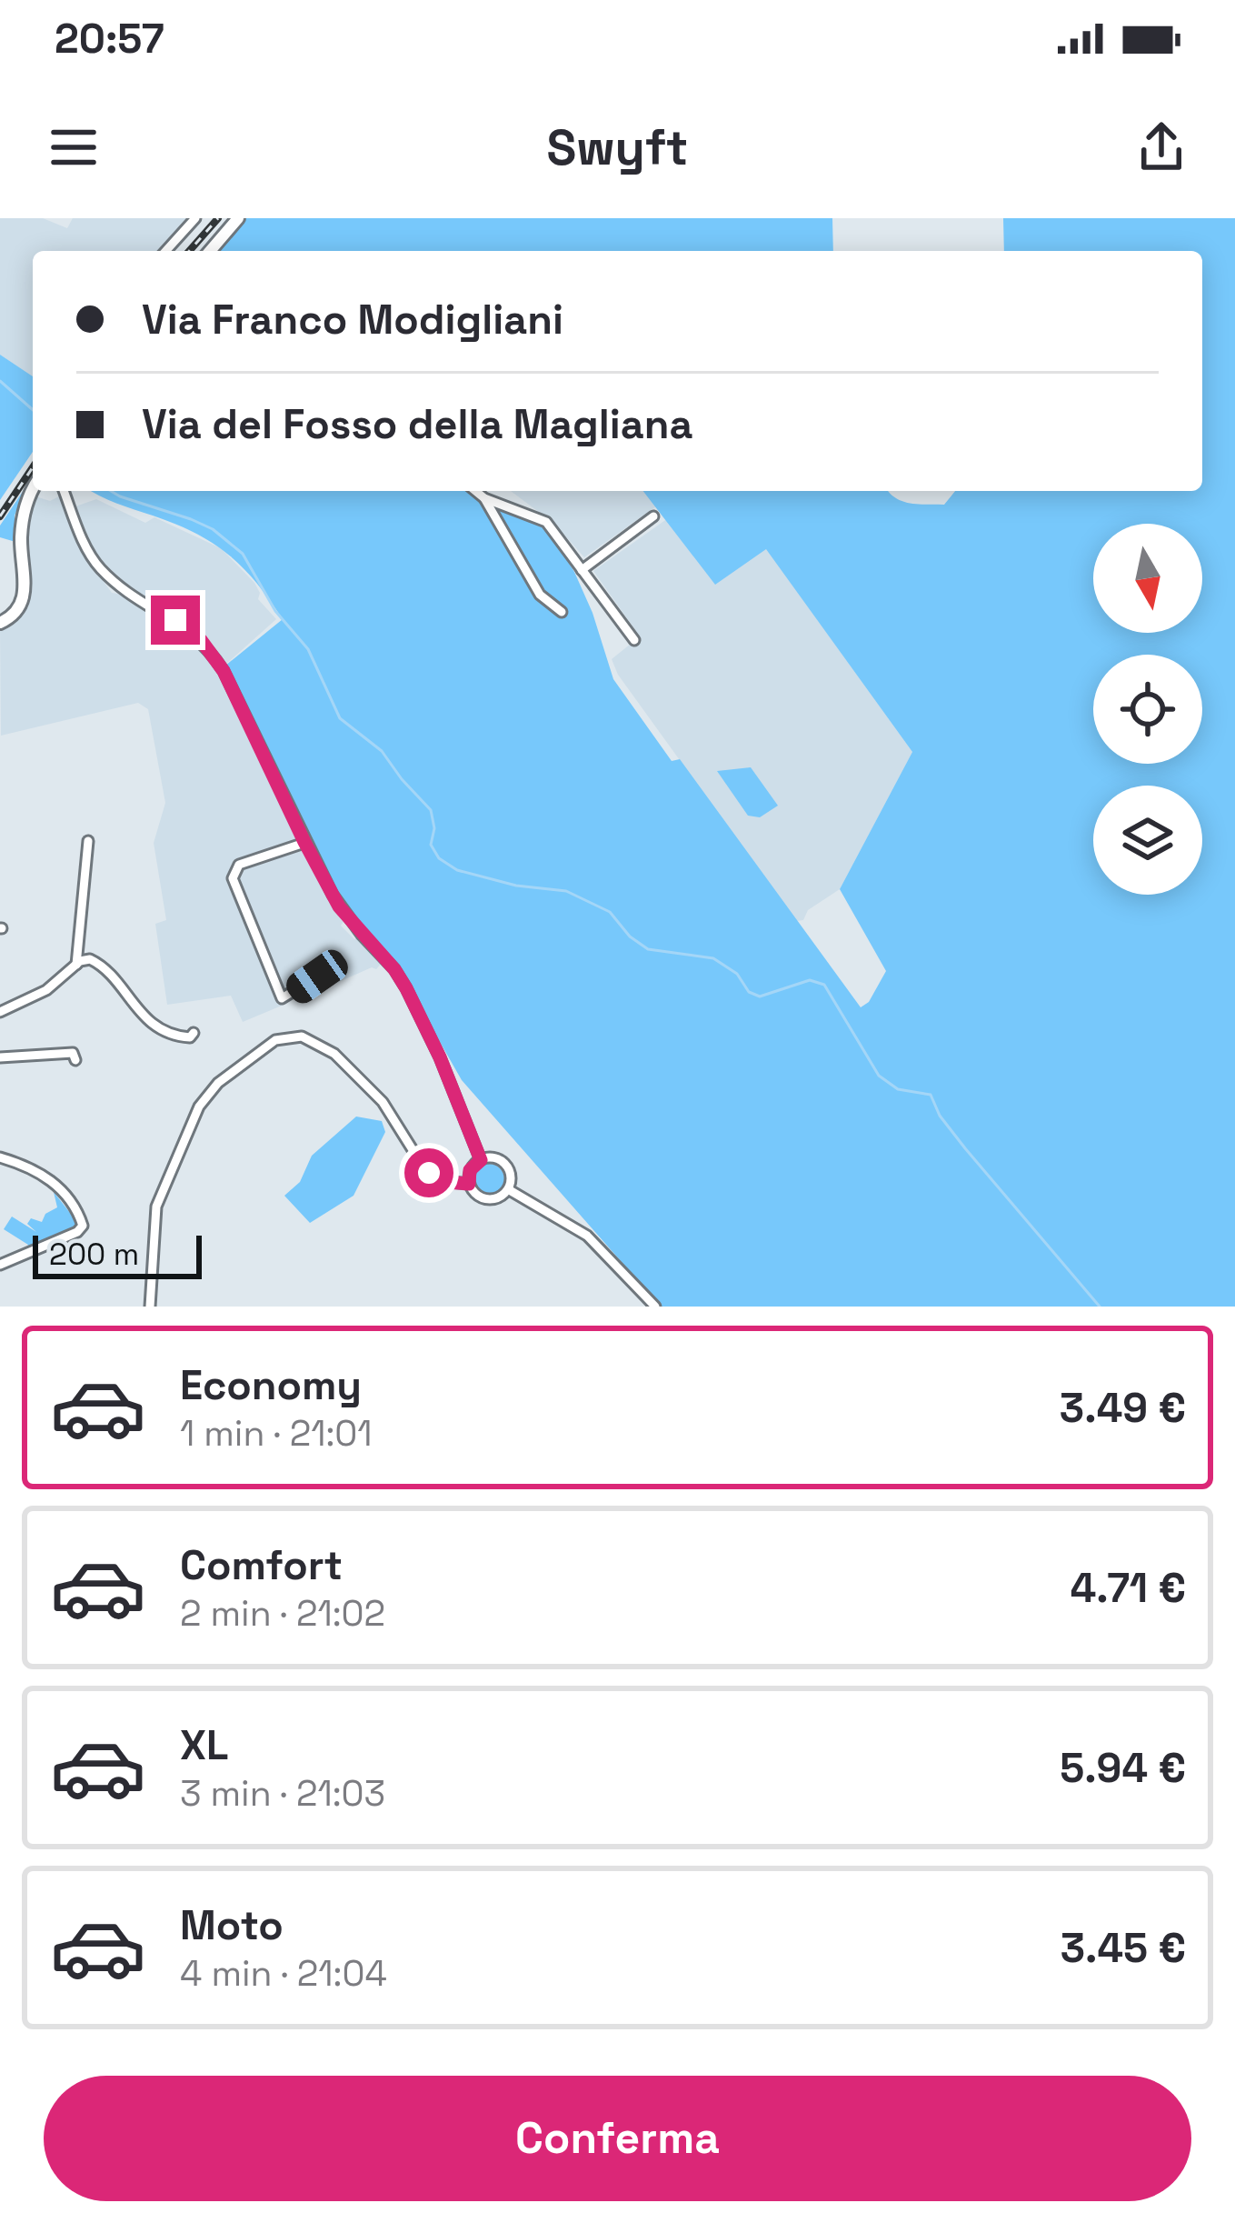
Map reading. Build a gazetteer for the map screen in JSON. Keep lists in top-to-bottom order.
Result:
{
  "scale_bar": "200 m",
  "north": "bottom",
  "page": {
    "status": "20:57",
    "header": "Swyft",
    "banner": ["Via Franco Modigliani", "Via del Fosso della Magliana"],
    "scale": "200 m",
    "list": [
      {
        "name": "Economy",
        "note": "1 min · 21:01",
        "value": "3.49 €"
      },
      {
        "name": "Comfort",
        "note": "2 min · 21:02",
        "value": "4.71 €"
      },
      {
        "name": "XL",
        "note": "3 min · 21:03",
        "value": "5.94 €"
      },
      {
        "name": "Moto",
        "note": "4 min · 21:04",
        "value": "3.45 €"
      }
    ],
    "buttons": "Conferma"
  }
}
